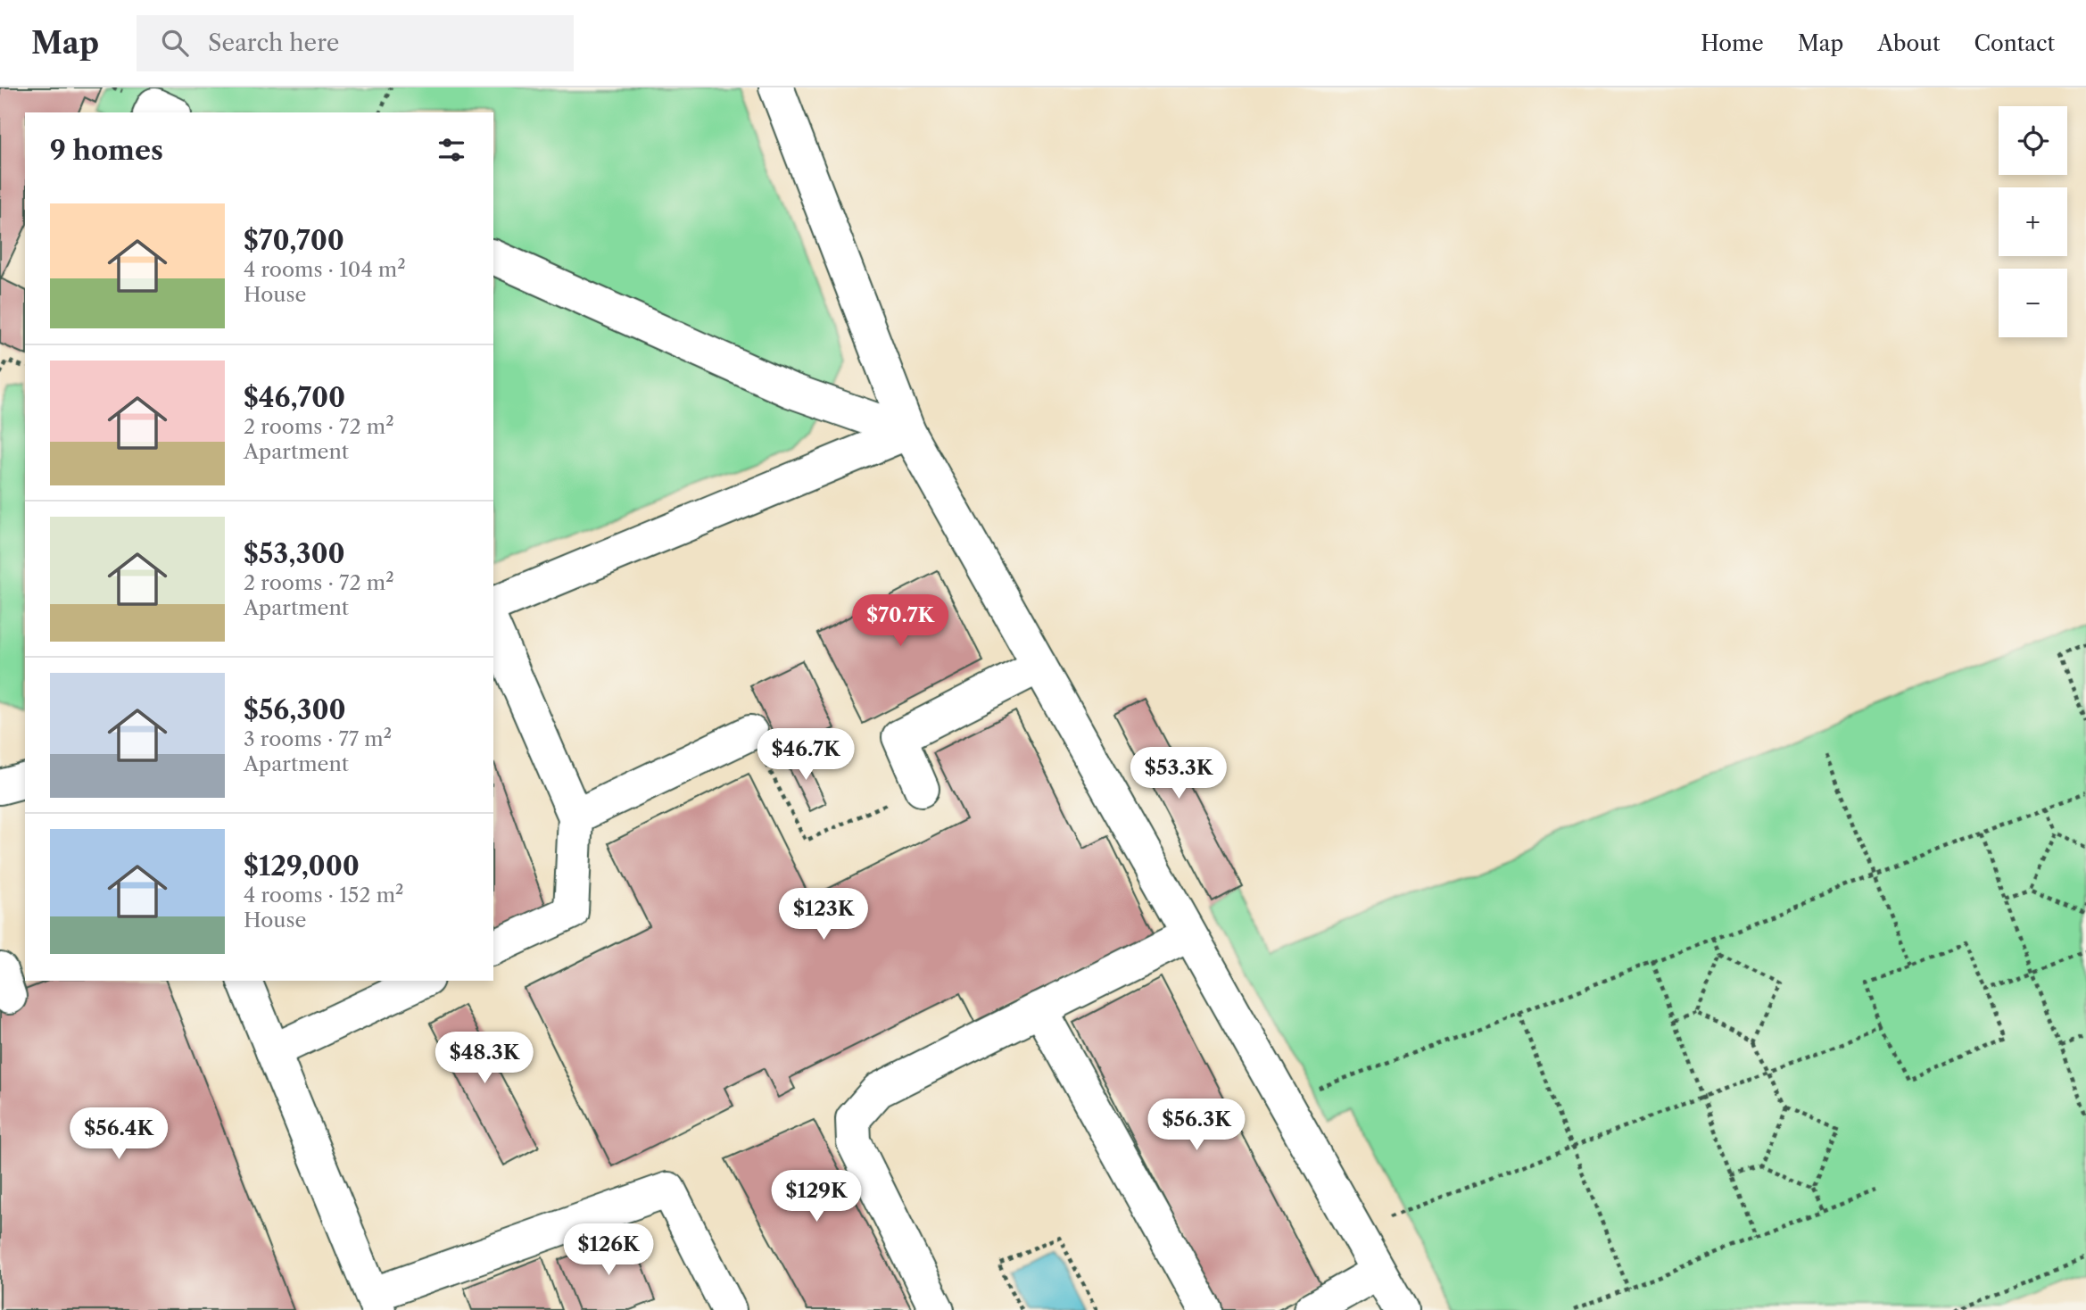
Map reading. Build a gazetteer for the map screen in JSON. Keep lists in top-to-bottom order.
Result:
{
  "page": {
    "header": "Map",
    "search": "Search here",
    "nav": [
      "Home",
      "Map",
      "About",
      "Contact"
    ],
    "map_buttons": ["+", "−"],
    "heading": "9 homes",
    "list": [
      {
        "name": "$70,700",
        "note": "4 rooms · 104 m² · House"
      },
      {
        "name": "$46,700",
        "note": "2 rooms · 72 m² · Apartment"
      },
      {
        "name": "$53,300",
        "note": "2 rooms · 72 m² · Apartment"
      },
      {
        "name": "$56,300",
        "note": "3 rooms · 77 m² · Apartment"
      },
      {
        "name": "$129,000",
        "note": "4 rooms · 152 m² · House"
      }
    ],
    "price": [
      "$70.7K",
      "$46.7K",
      "$53.3K",
      "$123K",
      "$48.3K",
      "$56.3K",
      "$56.4K",
      "$129K",
      "$126K"
    ]
  }
}
